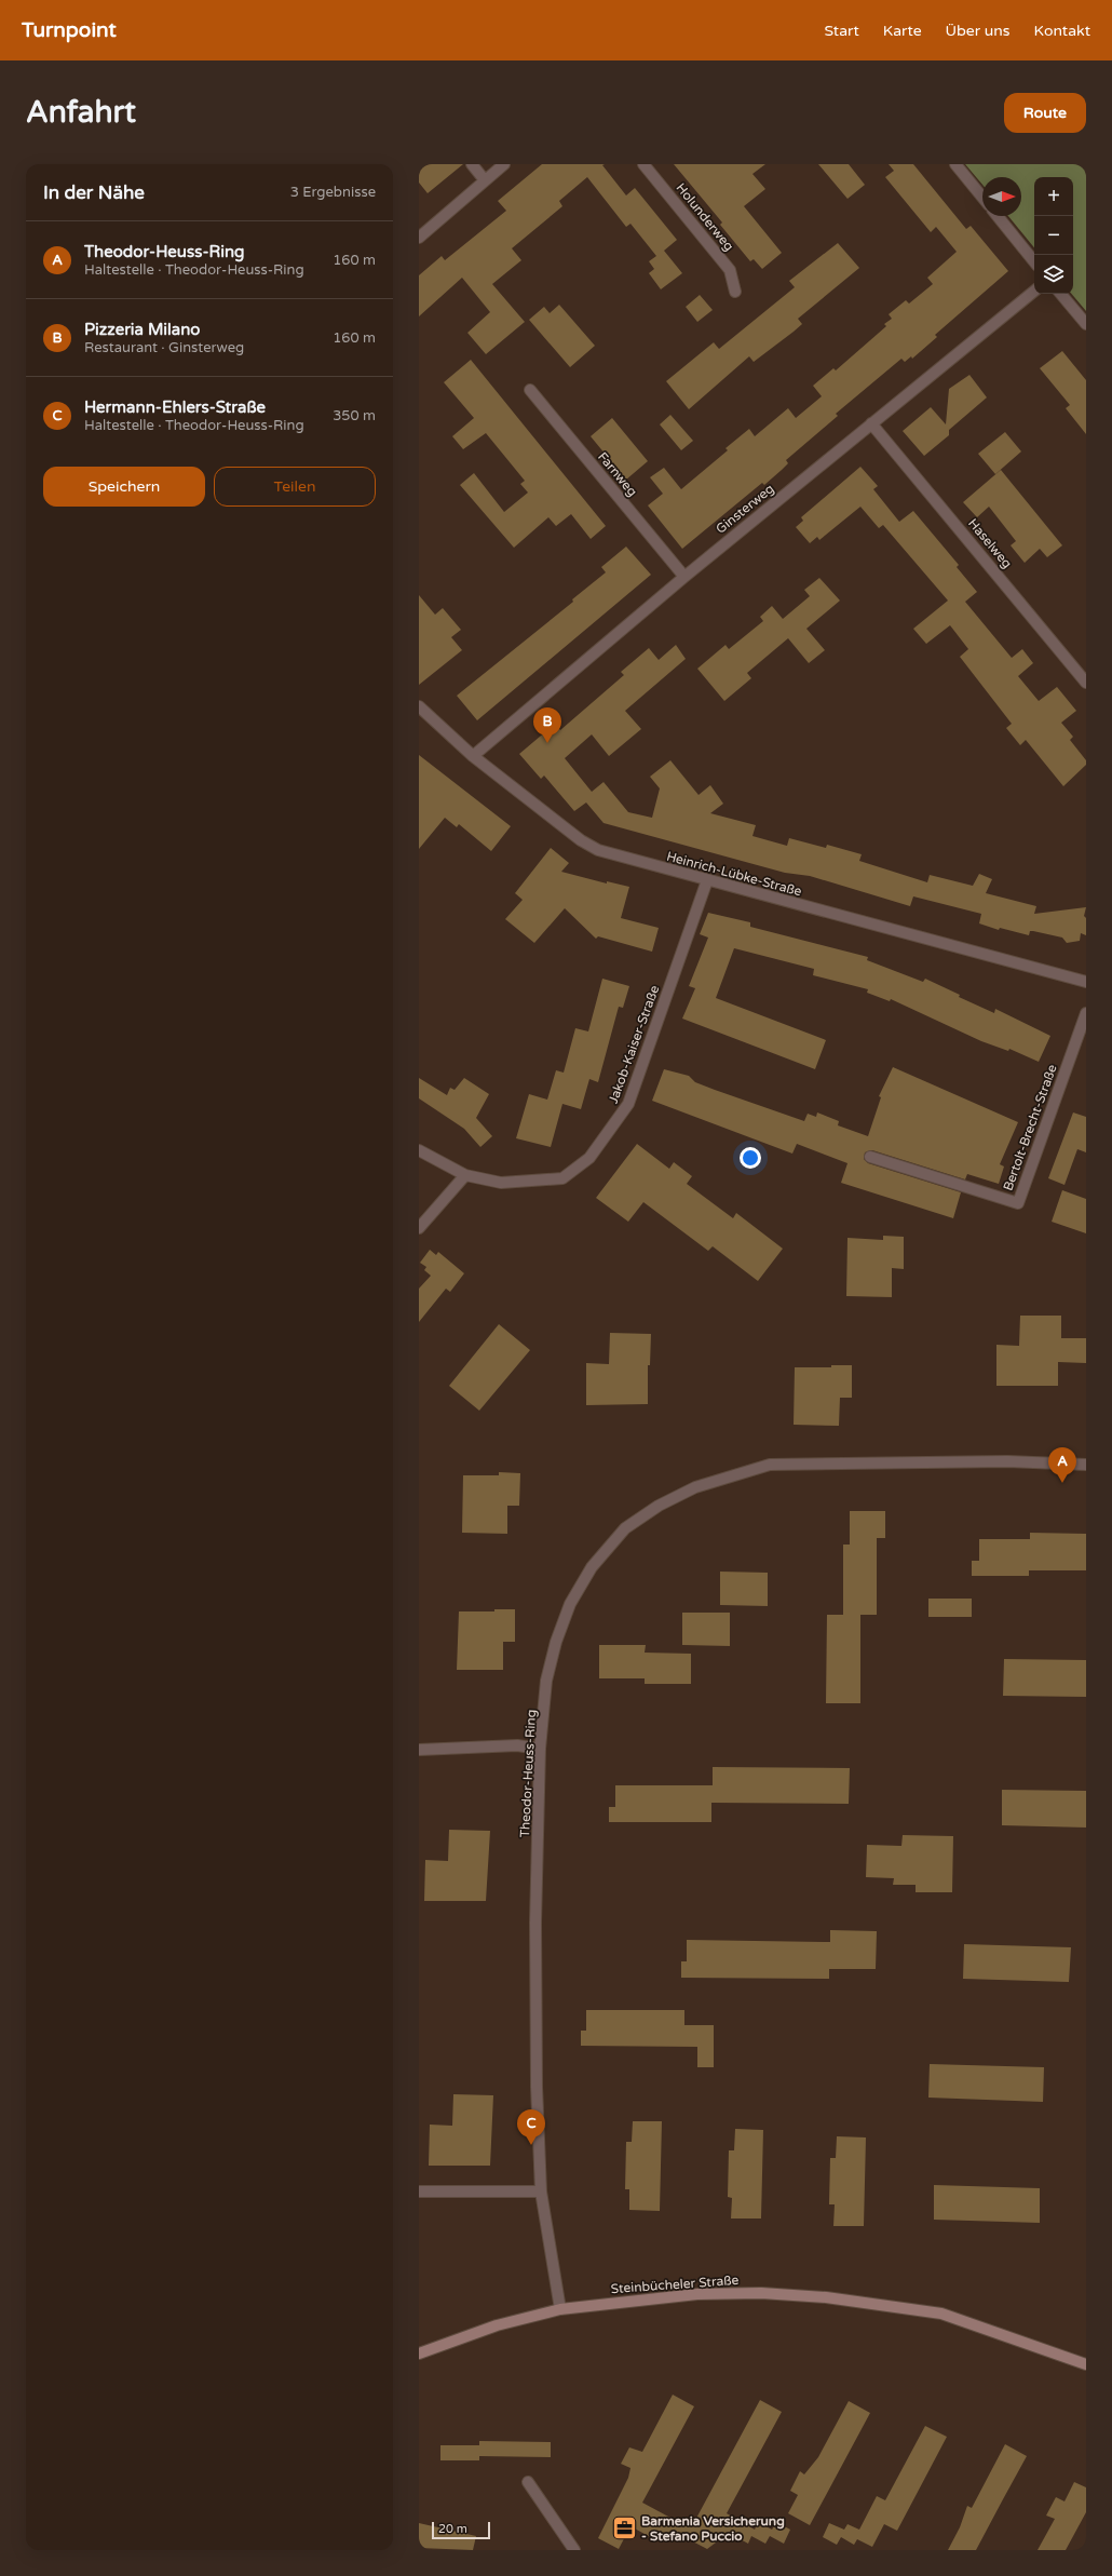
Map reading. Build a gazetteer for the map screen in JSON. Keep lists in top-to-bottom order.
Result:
{
  "streets": {
    "main road": ["Steinbücheler Straße"],
    "street": [
      "Holunderweg",
      "Farnweg",
      "Ginsterweg",
      "Haselweg",
      "Heinrich-Lübke-Straße",
      "Jakob-Kaiser-Straße",
      "Bertolt-Brecht-Straße",
      "Theodor-Heuss-Ring"
    ]
  },
  "crossings": [
    ["Farnweg", "Ginsterweg"],
    ["Ginsterweg", "Haselweg"],
    ["Ginsterweg", "Heinrich-Lübke-Straße"],
    ["Heinrich-Lübke-Straße", "Jakob-Kaiser-Straße"],
    ["Theodor-Heuss-Ring", "Steinbücheler Straße"]
  ],
  "places": {
    "office": ["Barmenia Versicherung - Stefano Puccio"]
  },
  "scale_bar": "20 m",
  "north": "right",
  "page": {
    "header": "Turnpoint",
    "nav": [
      "Start",
      "Karte",
      "Über uns",
      "Kontakt"
    ],
    "buttons": [
      "Route",
      ["Speichern", "Teilen"]
    ],
    "title": "Anfahrt",
    "heading": ["In der Nähe", "3 Ergebnisse"],
    "map_buttons": ["+", "−"],
    "list": [
      {
        "mark": "A",
        "name": "Theodor-Heuss-Ring",
        "note": "Haltestelle · Theodor-Heuss-Ring",
        "value": "160 m"
      },
      {
        "mark": "B",
        "name": "Pizzeria Milano",
        "note": "Restaurant · Ginsterweg",
        "value": "160 m"
      },
      {
        "mark": "C",
        "name": "Hermann-Ehlers-Straße",
        "note": "Haltestelle · Theodor-Heuss-Ring",
        "value": "350 m"
      }
    ],
    "pins": ["B", "A", "C"],
    "scale": "20 m"
  }
}
